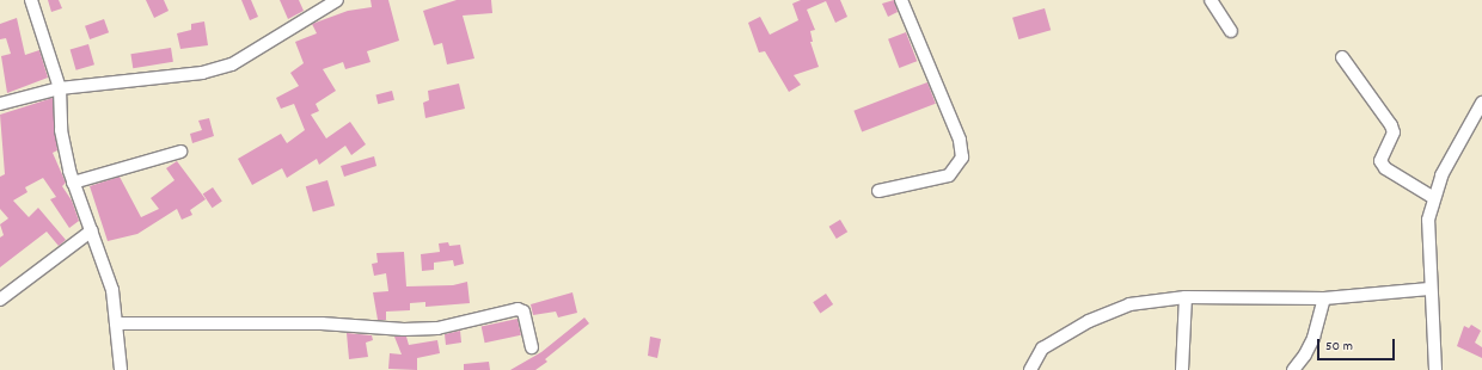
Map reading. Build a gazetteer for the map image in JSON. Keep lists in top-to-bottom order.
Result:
{
  "scale_bar": "50 m"
}
